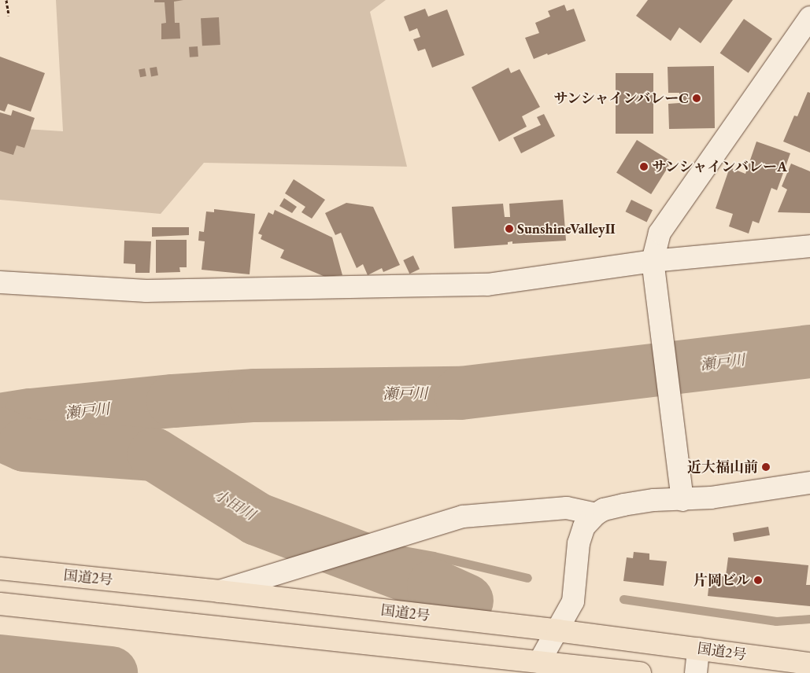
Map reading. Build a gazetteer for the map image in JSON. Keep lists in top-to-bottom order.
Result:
{
  "streets": {
    "highway": ["国道2号"]
  },
  "water": ["瀬戸川", "小田川"],
  "places": [
    "サンシャインバレーC",
    "サンシャインバレーA",
    "SunshineValleyⅡ",
    "近大福山前",
    "片岡ビル"
  ]
}
